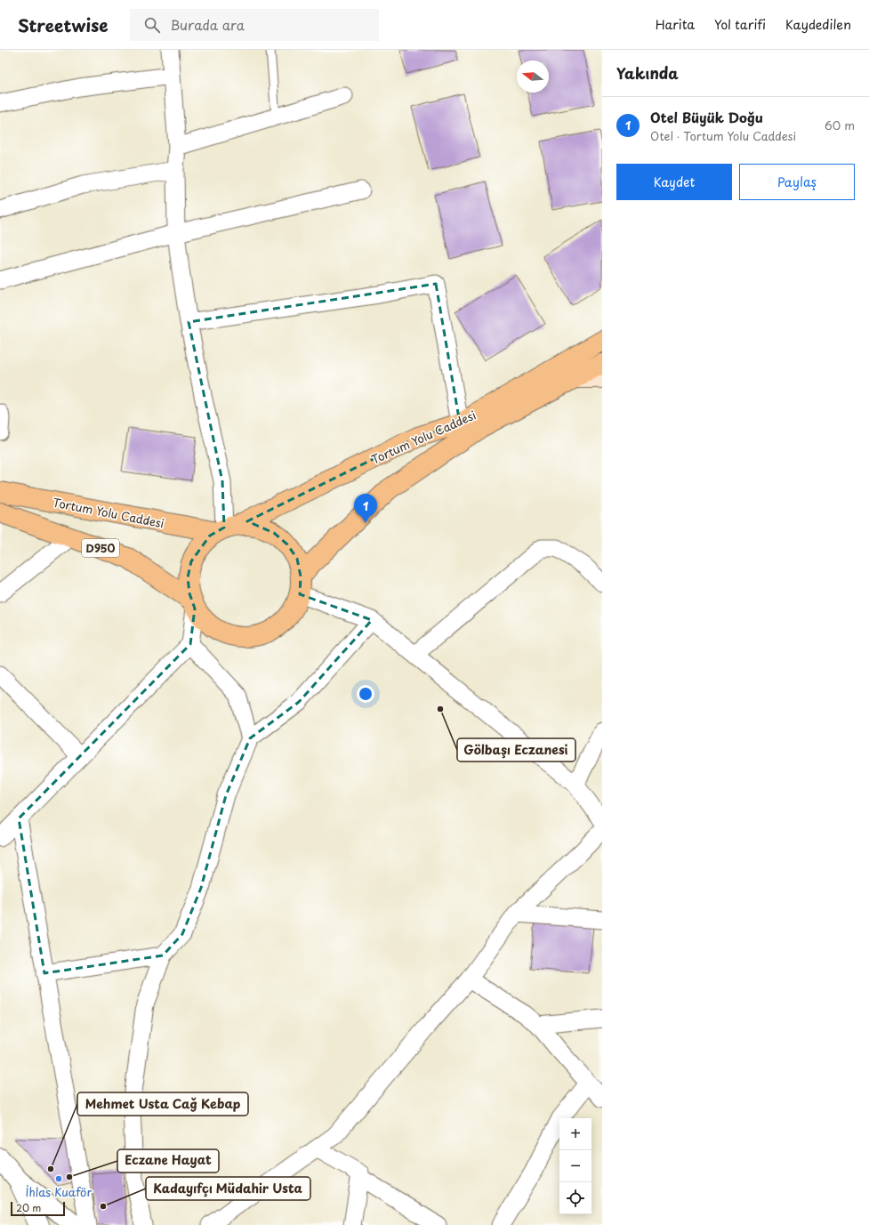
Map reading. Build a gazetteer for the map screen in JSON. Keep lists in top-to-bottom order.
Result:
{
  "streets": {
    "highway": ["Tortum Yolu Caddesi", "D950"]
  },
  "places": [
    "Gölbaşı Eczanesi",
    "Mehmet Usta Cağ Kebap",
    "Eczane Hayat",
    "İhlas Kuaför",
    "Kadayıfçı Müdahir Usta"
  ],
  "scale_bar": "20 m",
  "north": "left",
  "page": {
    "header": "Streetwise",
    "search": "Burada ara",
    "nav": ["Harita", "Yol tarifi", "Kaydedilen"],
    "heading": "Yakında",
    "list": [
      {
        "mark": "1",
        "name": "Otel Büyük Doğu",
        "note": "Otel · Tortum Yolu Caddesi",
        "value": "60 m"
      }
    ],
    "buttons": ["Kaydet", "Paylaş"],
    "pins": "1",
    "map_buttons": ["+", "−"],
    "scale": "20 m"
  }
}
